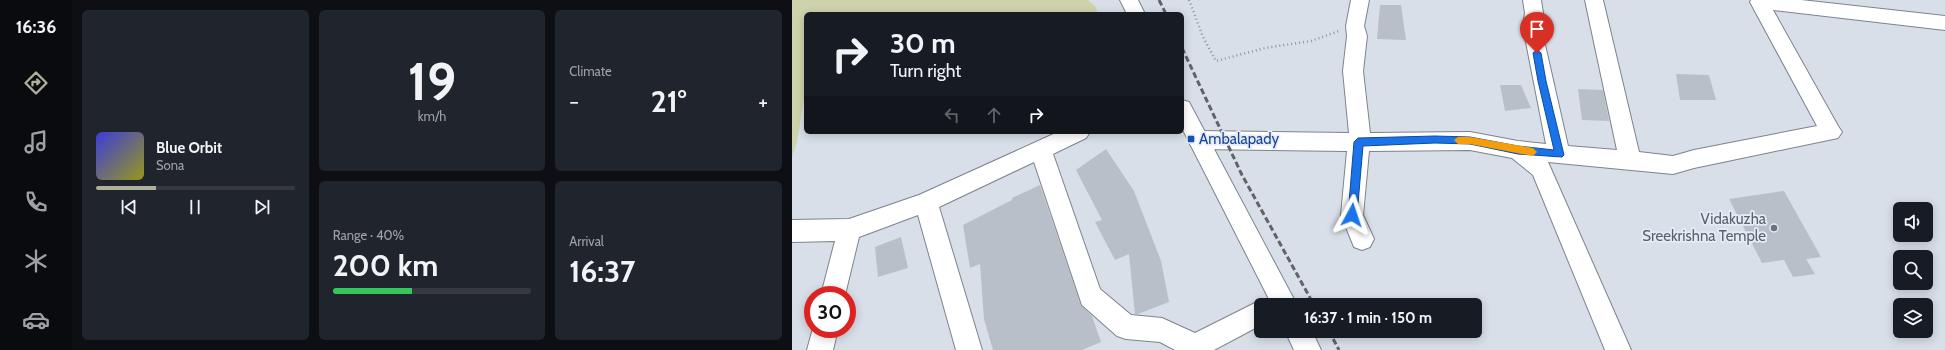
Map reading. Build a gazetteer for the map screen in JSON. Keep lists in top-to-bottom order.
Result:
{
  "places": {
    "transit": ["Ambalapady"],
    "other": ["Vidakuzha Sreekrishna Temple"]
  },
  "page": {
    "tabs": "16:36",
    "tile": [
      ["19", "km/h"],
      "Climate",
      ["Range · 40%", "200 km"],
      ["Arrival", "16:37"]
    ],
    "turn": ["30 m", "Turn right"],
    "heat": ["−", "21°", "+"],
    "song": ["Blue Orbit", "Sona"],
    "limit": "30",
    "trip": "16:37 · 1 min · 150 m"
  }
}
